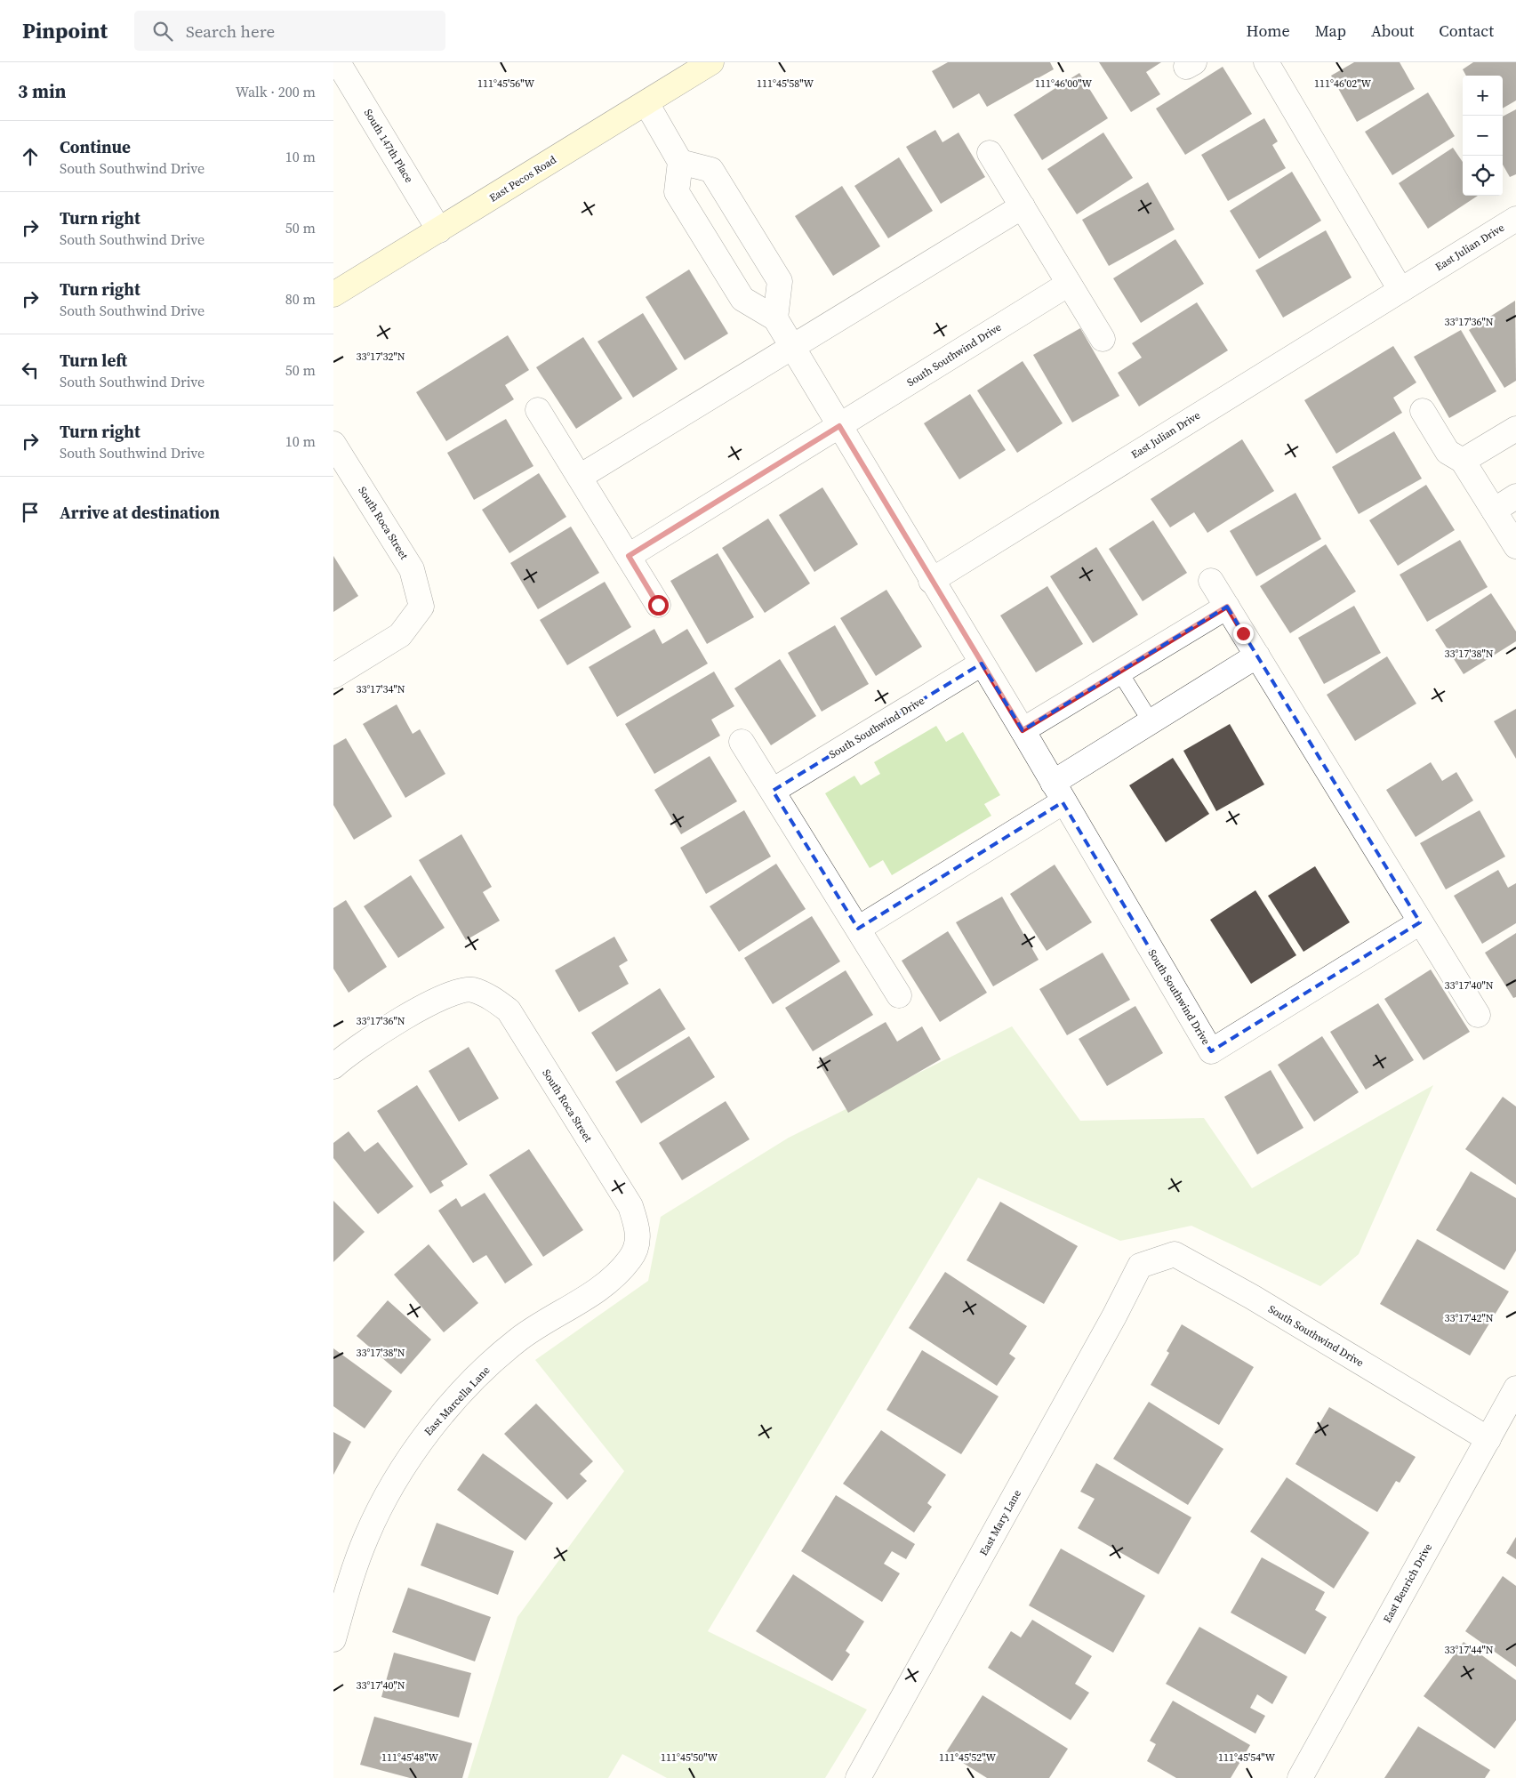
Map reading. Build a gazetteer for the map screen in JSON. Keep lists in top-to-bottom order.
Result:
{
  "streets": {
    "main road": ["East Pecos Road"],
    "street": [
      "South 147th Place",
      "East Julian Drive",
      "South Southwind Drive",
      "South Roca Street",
      "East Marcella Lane",
      "East Mary Lane",
      "East Benrich Drive"
    ]
  },
  "crossings": [
    ["South 147th Place", "East Pecos Road"],
    ["East Julian Drive", "South Southwind Drive"],
    ["South Southwind Drive", "East Mary Lane"],
    ["South Southwind Drive", "East Benrich Drive"],
    ["South Roca Street", "East Marcella Lane"]
  ],
  "page": {
    "header": "Pinpoint",
    "search": "Search here",
    "nav": [
      "Home",
      "Map",
      "About",
      "Contact"
    ],
    "heading": ["3 min", "Walk · 200 m"],
    "map_buttons": ["+", "−"],
    "list": [
      ["Continue", "South Southwind Drive", "10 m"],
      ["Turn right", "South Southwind Drive", "50 m"],
      ["Turn right", "South Southwind Drive", "80 m"],
      ["Turn left", "South Southwind Drive", "50 m"],
      ["Turn right", "South Southwind Drive", "10 m"],
      "Arrive at destination"
    ]
  },
  "coordinates": [
    "111°45'56\"W",
    "111°45'58\"W",
    "111°46'00\"W",
    "111°46'02\"W",
    "33°17'36\"N",
    "33°17'32\"N",
    "33°17'38\"N",
    "33°17'34\"N",
    "33°17'40\"N",
    "33°17'42\"N",
    "33°17'44\"N",
    "111°45'48\"W",
    "111°45'50\"W",
    "111°45'52\"W",
    "111°45'54\"W"
  ]
}
